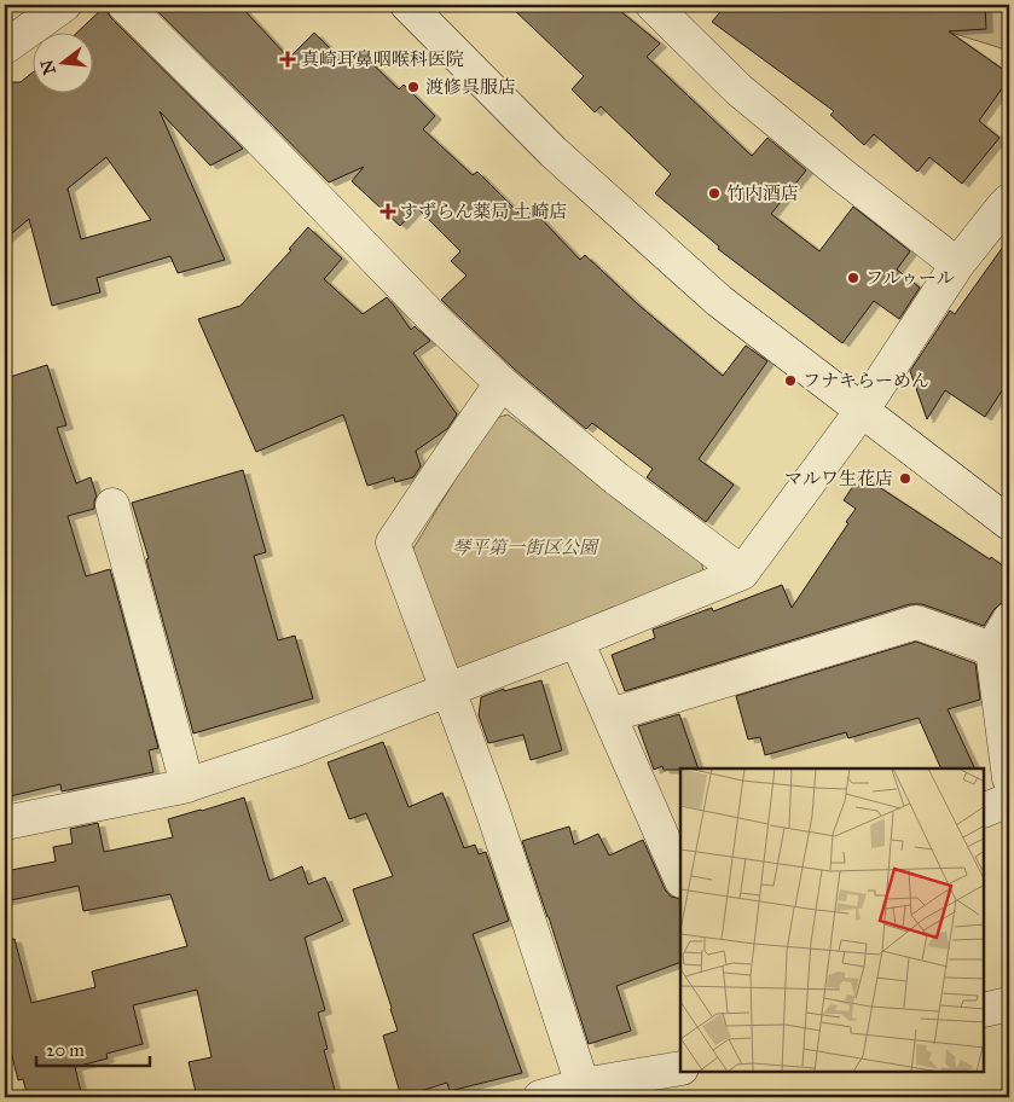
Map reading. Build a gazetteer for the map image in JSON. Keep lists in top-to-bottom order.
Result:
{
  "parks": ["琴平第一街区公園"],
  "places": {
    "health": ["真崎耳鼻咽喉科医院", "すずらん薬局 土崎店"],
    "other": [
      "渡修呉服店",
      "竹内酒店",
      "フルゥール",
      "フナキらーめん",
      "マルワ生花店"
    ]
  },
  "scale_bar": "20 m",
  "north": "left"
}
